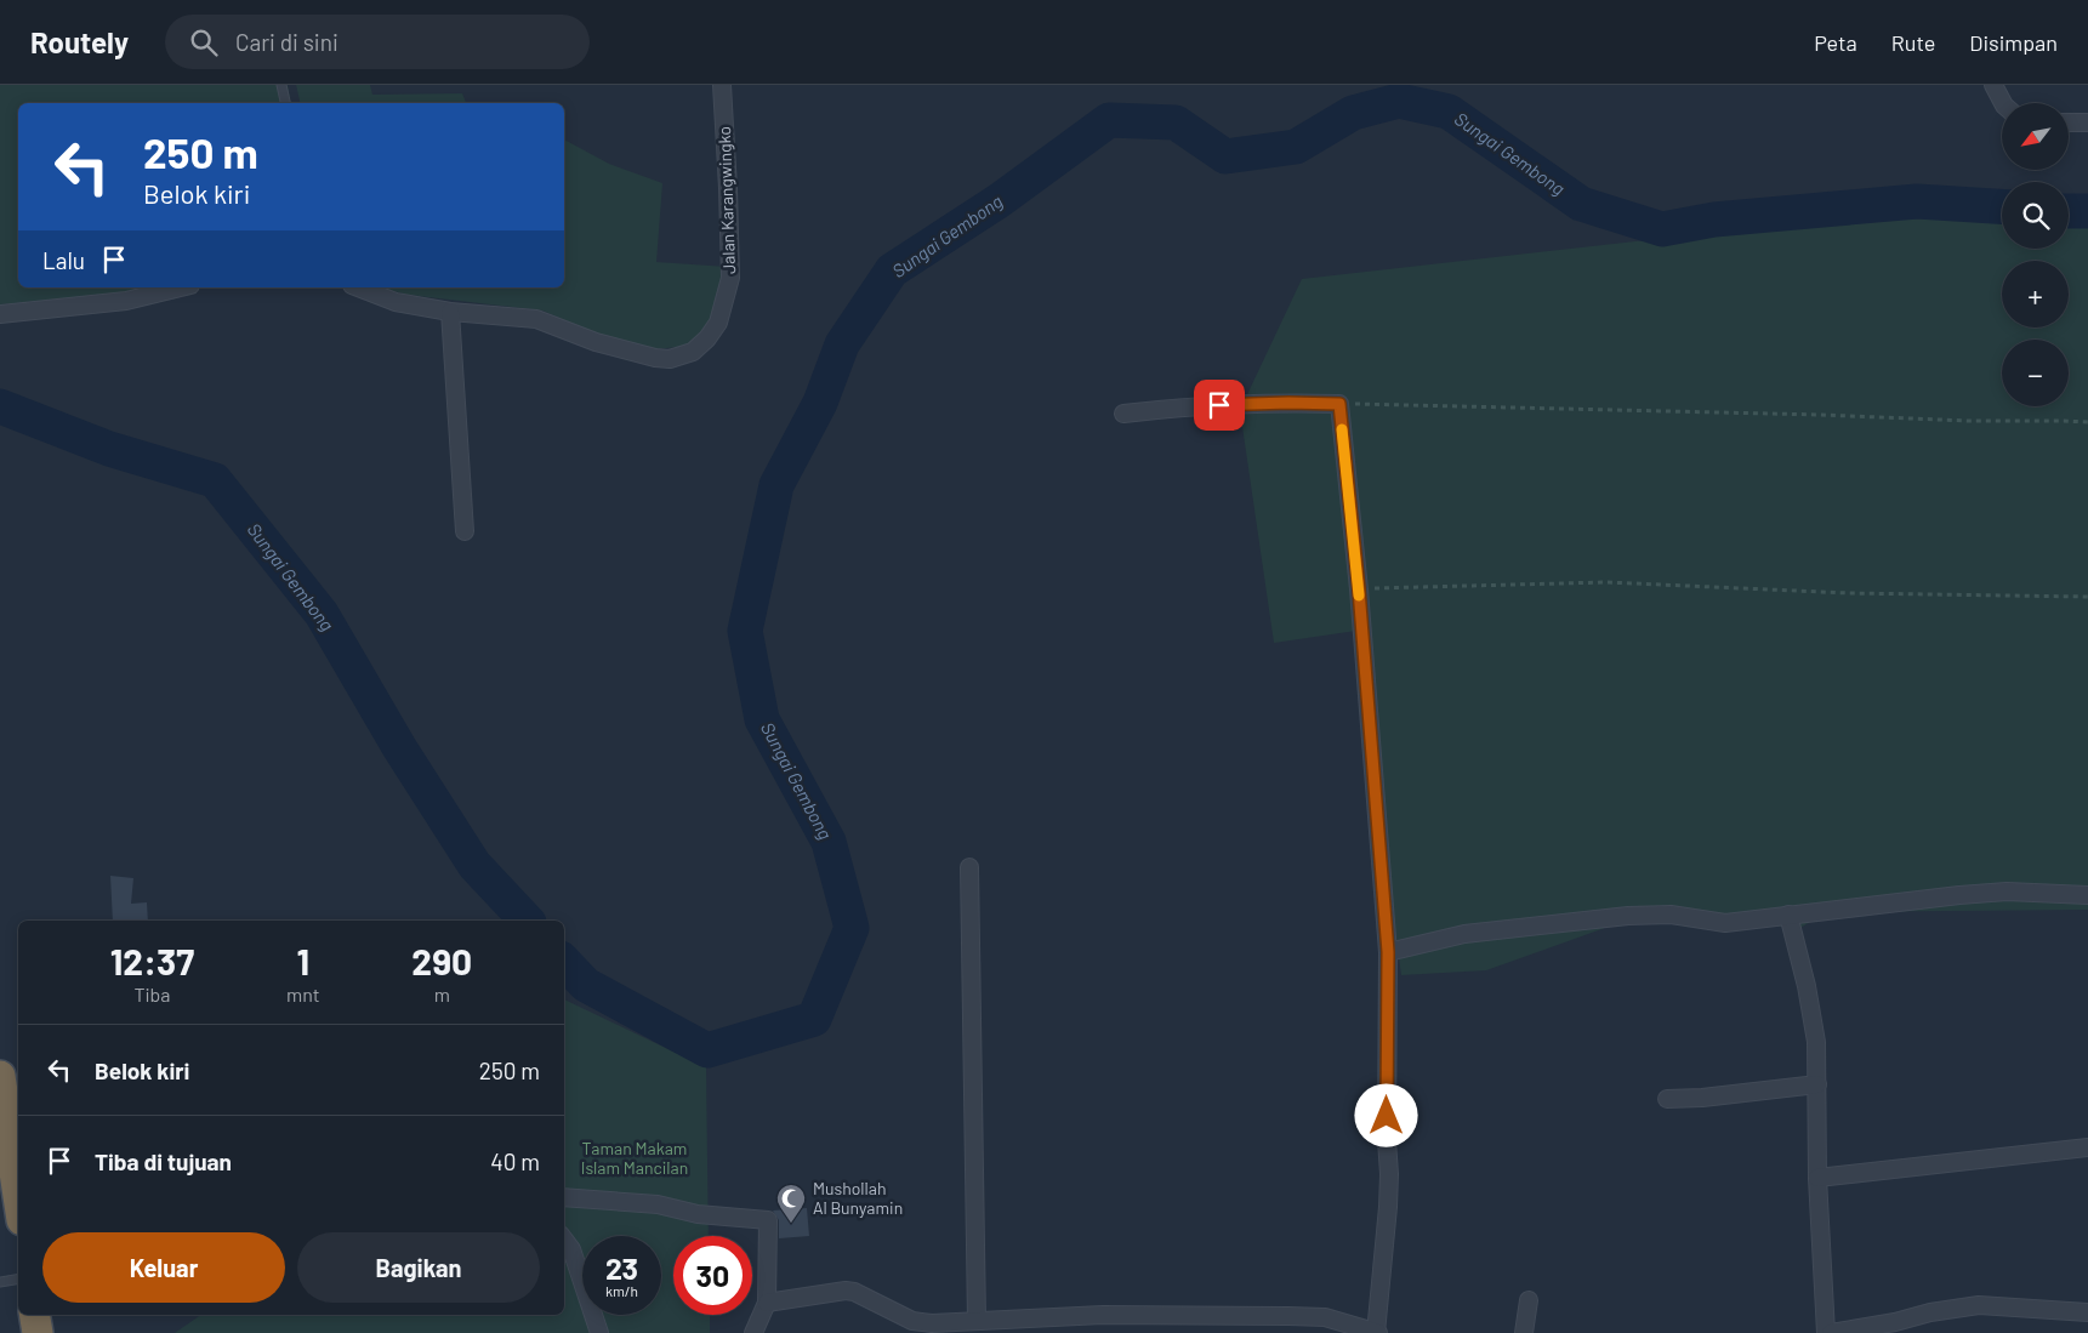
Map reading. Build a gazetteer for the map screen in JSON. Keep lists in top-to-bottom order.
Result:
{
  "streets": {
    "street": ["Jalan Karangwingko"]
  },
  "water": ["Sungai Gembong"],
  "parks": ["Taman Makam Islam Mancilan"],
  "places": {
    "mosque": ["Mushollah Al Bunyamin"]
  },
  "north": "bottom left",
  "page": {
    "header": "Routely",
    "search": "Cari di sini",
    "nav": ["Peta", "Rute", "Disimpan"],
    "map_buttons": ["+", "−"],
    "turn": ["250 m", "Belok kiri"],
    "then": "Lalu",
    "eta": [
      "12:37",
      "Tiba",
      "1",
      "mnt",
      "290",
      "m"
    ],
    "list": [
      {
        "name": "Belok kiri",
        "value": "250 m"
      },
      {
        "name": "Tiba di tujuan",
        "value": "40 m"
      }
    ],
    "buttons": ["Keluar", "Bagikan"],
    "speed": "23 km/h",
    "limit": "30"
  }
}
